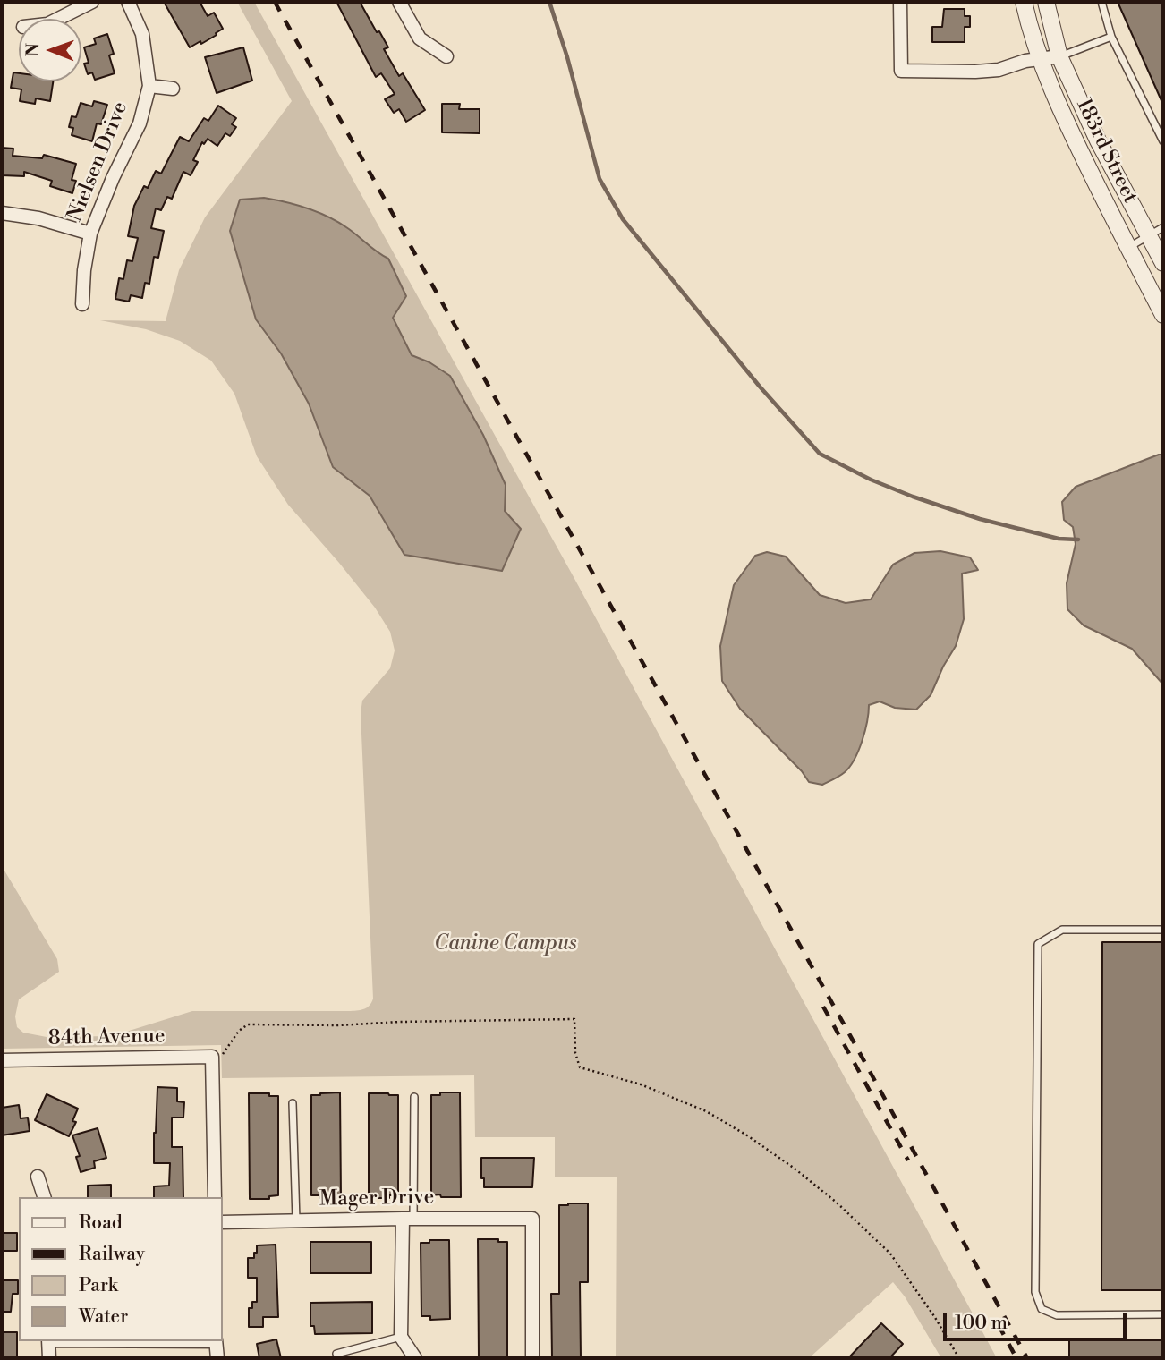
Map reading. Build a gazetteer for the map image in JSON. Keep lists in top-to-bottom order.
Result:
{
  "streets": {
    "street": [
      "183rd Street",
      "Nielsen Drive",
      "84th Avenue",
      "Mager Drive"
    ]
  },
  "parks": ["Canine Campus"],
  "legend": [
    "Road",
    "Railway",
    "Park",
    "Water"
  ],
  "scale_bar": "100 m",
  "north": "left"
}
